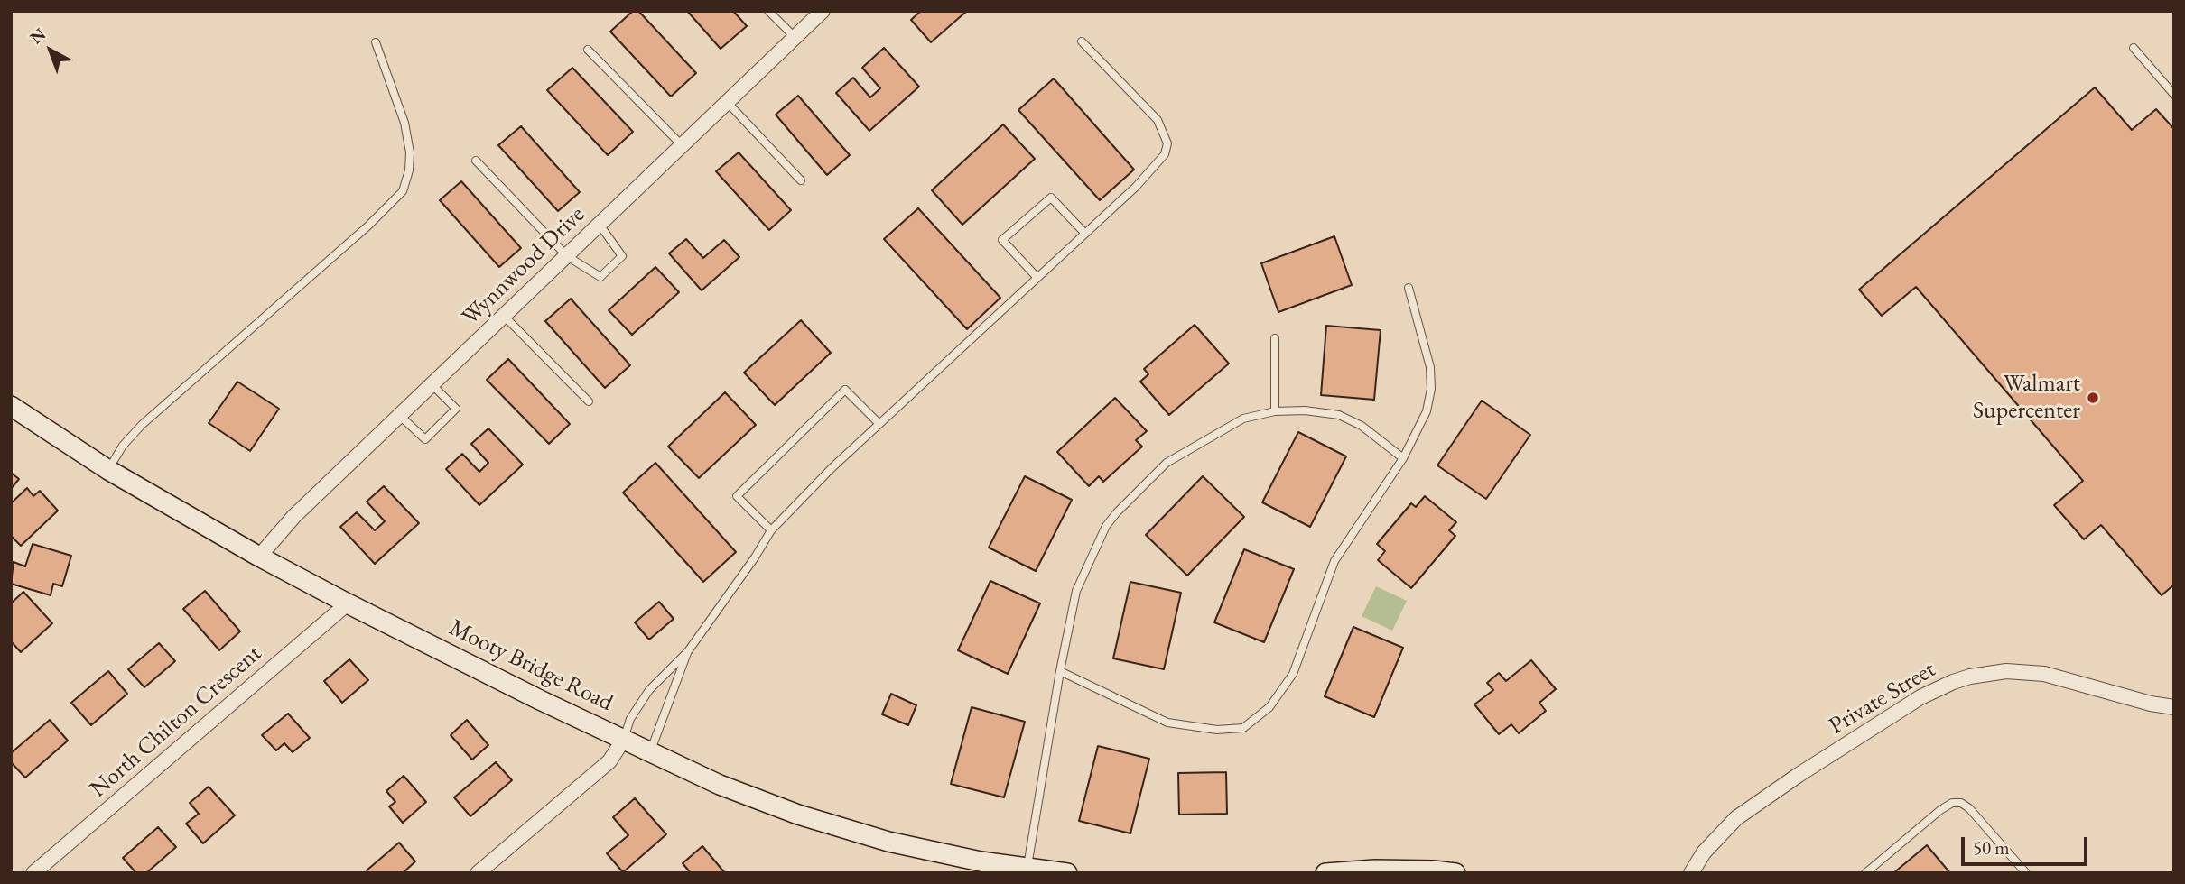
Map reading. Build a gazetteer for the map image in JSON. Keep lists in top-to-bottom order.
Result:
{
  "streets": {
    "main road": ["Mooty Bridge Road"],
    "street": ["Wynnwood Drive", "Private Street", "North Chilton Crescent"]
  },
  "crossings": [
    ["Wynnwood Drive", "Mooty Bridge Road"],
    ["Mooty Bridge Road", "North Chilton Crescent"]
  ],
  "places": ["Walmart Supercenter"],
  "scale_bar": "50 m",
  "north": "top left"
}
